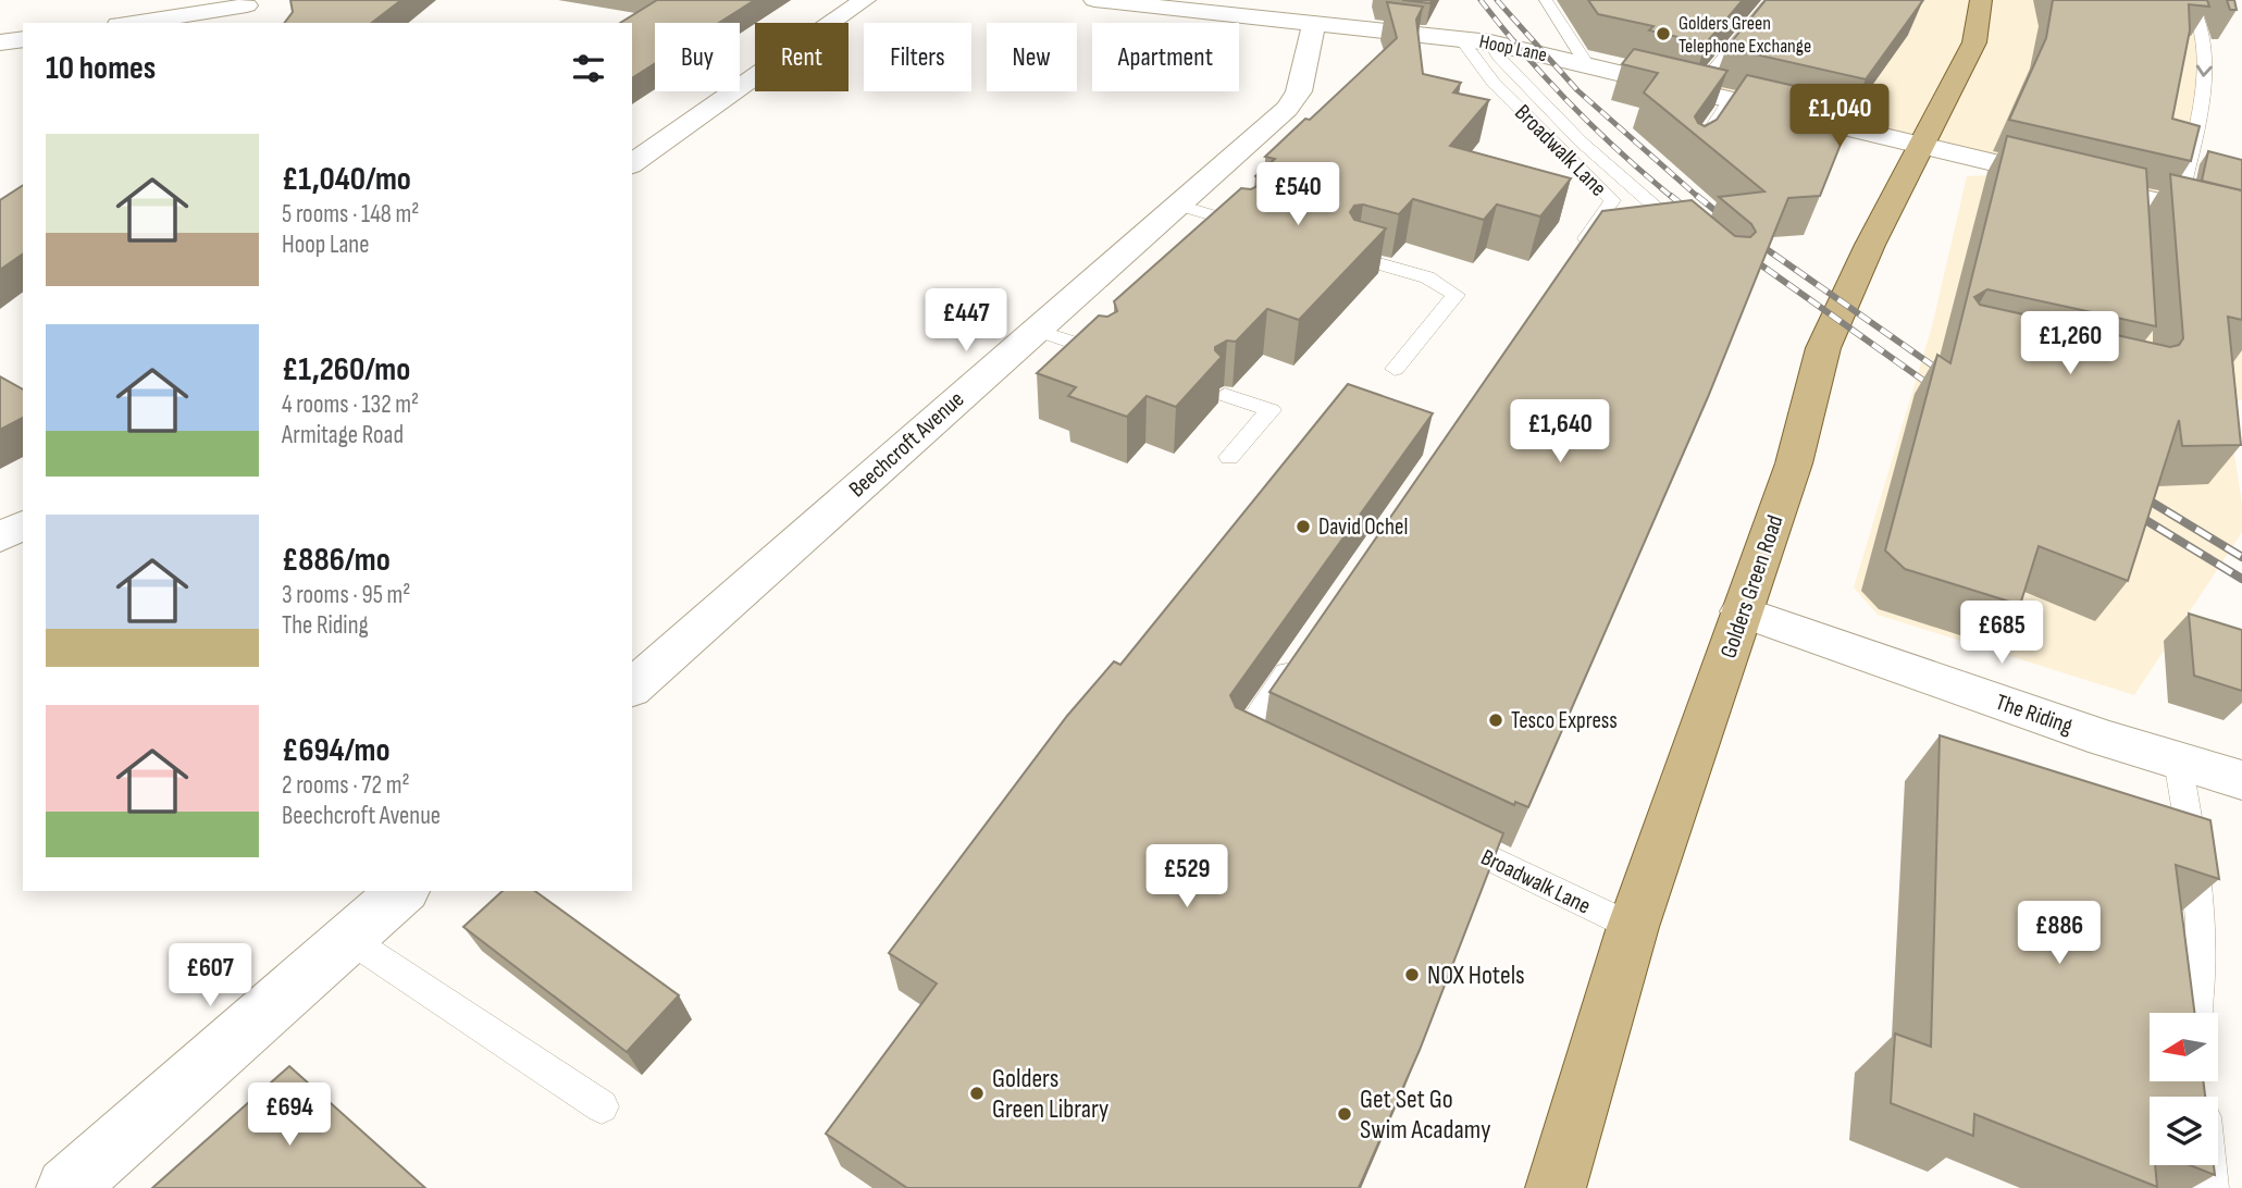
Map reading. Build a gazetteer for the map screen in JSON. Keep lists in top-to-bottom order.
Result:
{
  "streets": {
    "main road": ["Golders Green Road"],
    "street": ["Hoop Lane", "Beechcroft Avenue", "The Riding"],
    "lane": ["Broadwalk Lane"]
  },
  "crossings": [
    ["Hoop Lane", "Broadwalk Lane"],
    ["Hoop Lane", "Beechcroft Avenue"],
    ["Hoop Lane", "Golders Green Road"],
    ["Broadwalk Lane", "Golders Green Road"],
    ["Golders Green Road", "The Riding"]
  ],
  "places": [
    "Golders Green Telephone Exchange",
    "David Ochel",
    "Tesco Express",
    "NOX Hotels",
    "Golders Green Library",
    "Get Set Go Swim Acadamy"
  ],
  "north": "left",
  "page": {
    "chip": [
      "Buy",
      "Rent",
      "Filters",
      "New",
      "Apartment"
    ],
    "heading": "10 homes",
    "price": [
      "£1,040",
      "£540",
      "£447",
      "£1,260",
      "£1,640",
      "£685",
      "£529",
      "£886",
      "£607",
      "£694"
    ],
    "list": [
      {
        "name": "£1,040/mo",
        "note": "5 rooms · 148 m² · Hoop Lane"
      },
      {
        "name": "£1,260/mo",
        "note": "4 rooms · 132 m² · Armitage Road"
      },
      {
        "name": "£886/mo",
        "note": "3 rooms · 95 m² · The Riding"
      },
      {
        "name": "£694/mo",
        "note": "2 rooms · 72 m² · Beechcroft Avenue"
      }
    ]
  }
}
